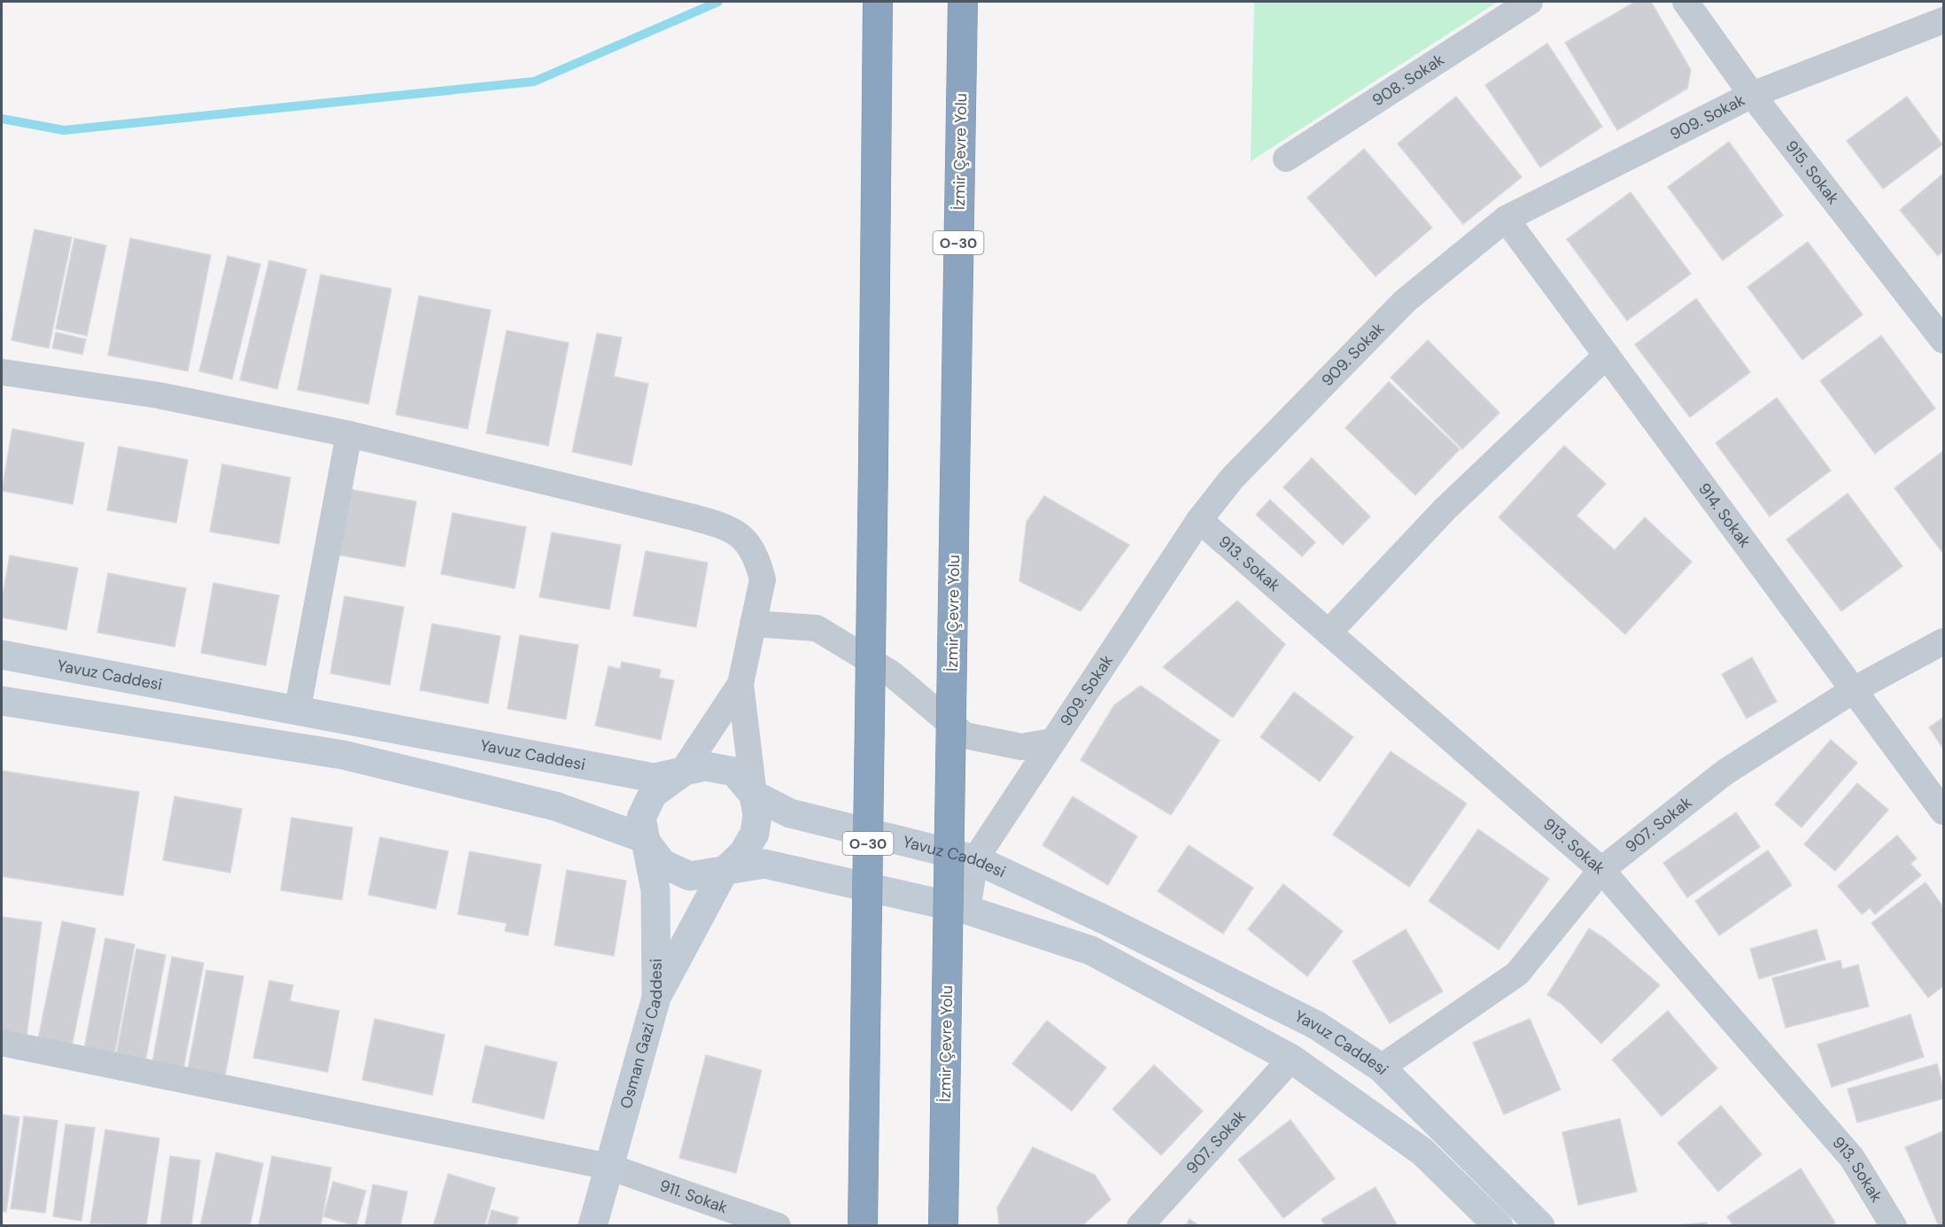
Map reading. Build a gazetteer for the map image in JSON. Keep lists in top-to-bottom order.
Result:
{
  "streets": {
    "highway": ["İzmir Çevre Yolu", "O-30"],
    "main road": ["Yavuz Caddesi", "Osman Gazi Caddesi"],
    "street": [
      "908. Sokak",
      "909. Sokak",
      "915. Sokak",
      "914. Sokak",
      "913. Sokak",
      "907. Sokak",
      "911. Sokak"
    ]
  },
  "crossings": [
    ["909. Sokak", "915. Sokak"],
    ["909. Sokak", "914. Sokak"],
    ["909. Sokak", "913. Sokak"],
    ["909. Sokak", "Yavuz Caddesi"],
    ["914. Sokak", "907. Sokak"],
    ["913. Sokak", "907. Sokak"],
    ["Yavuz Caddesi", "907. Sokak"],
    ["Yavuz Caddesi", "Osman Gazi Caddesi"],
    ["Osman Gazi Caddesi", "911. Sokak"]
  ]
}
